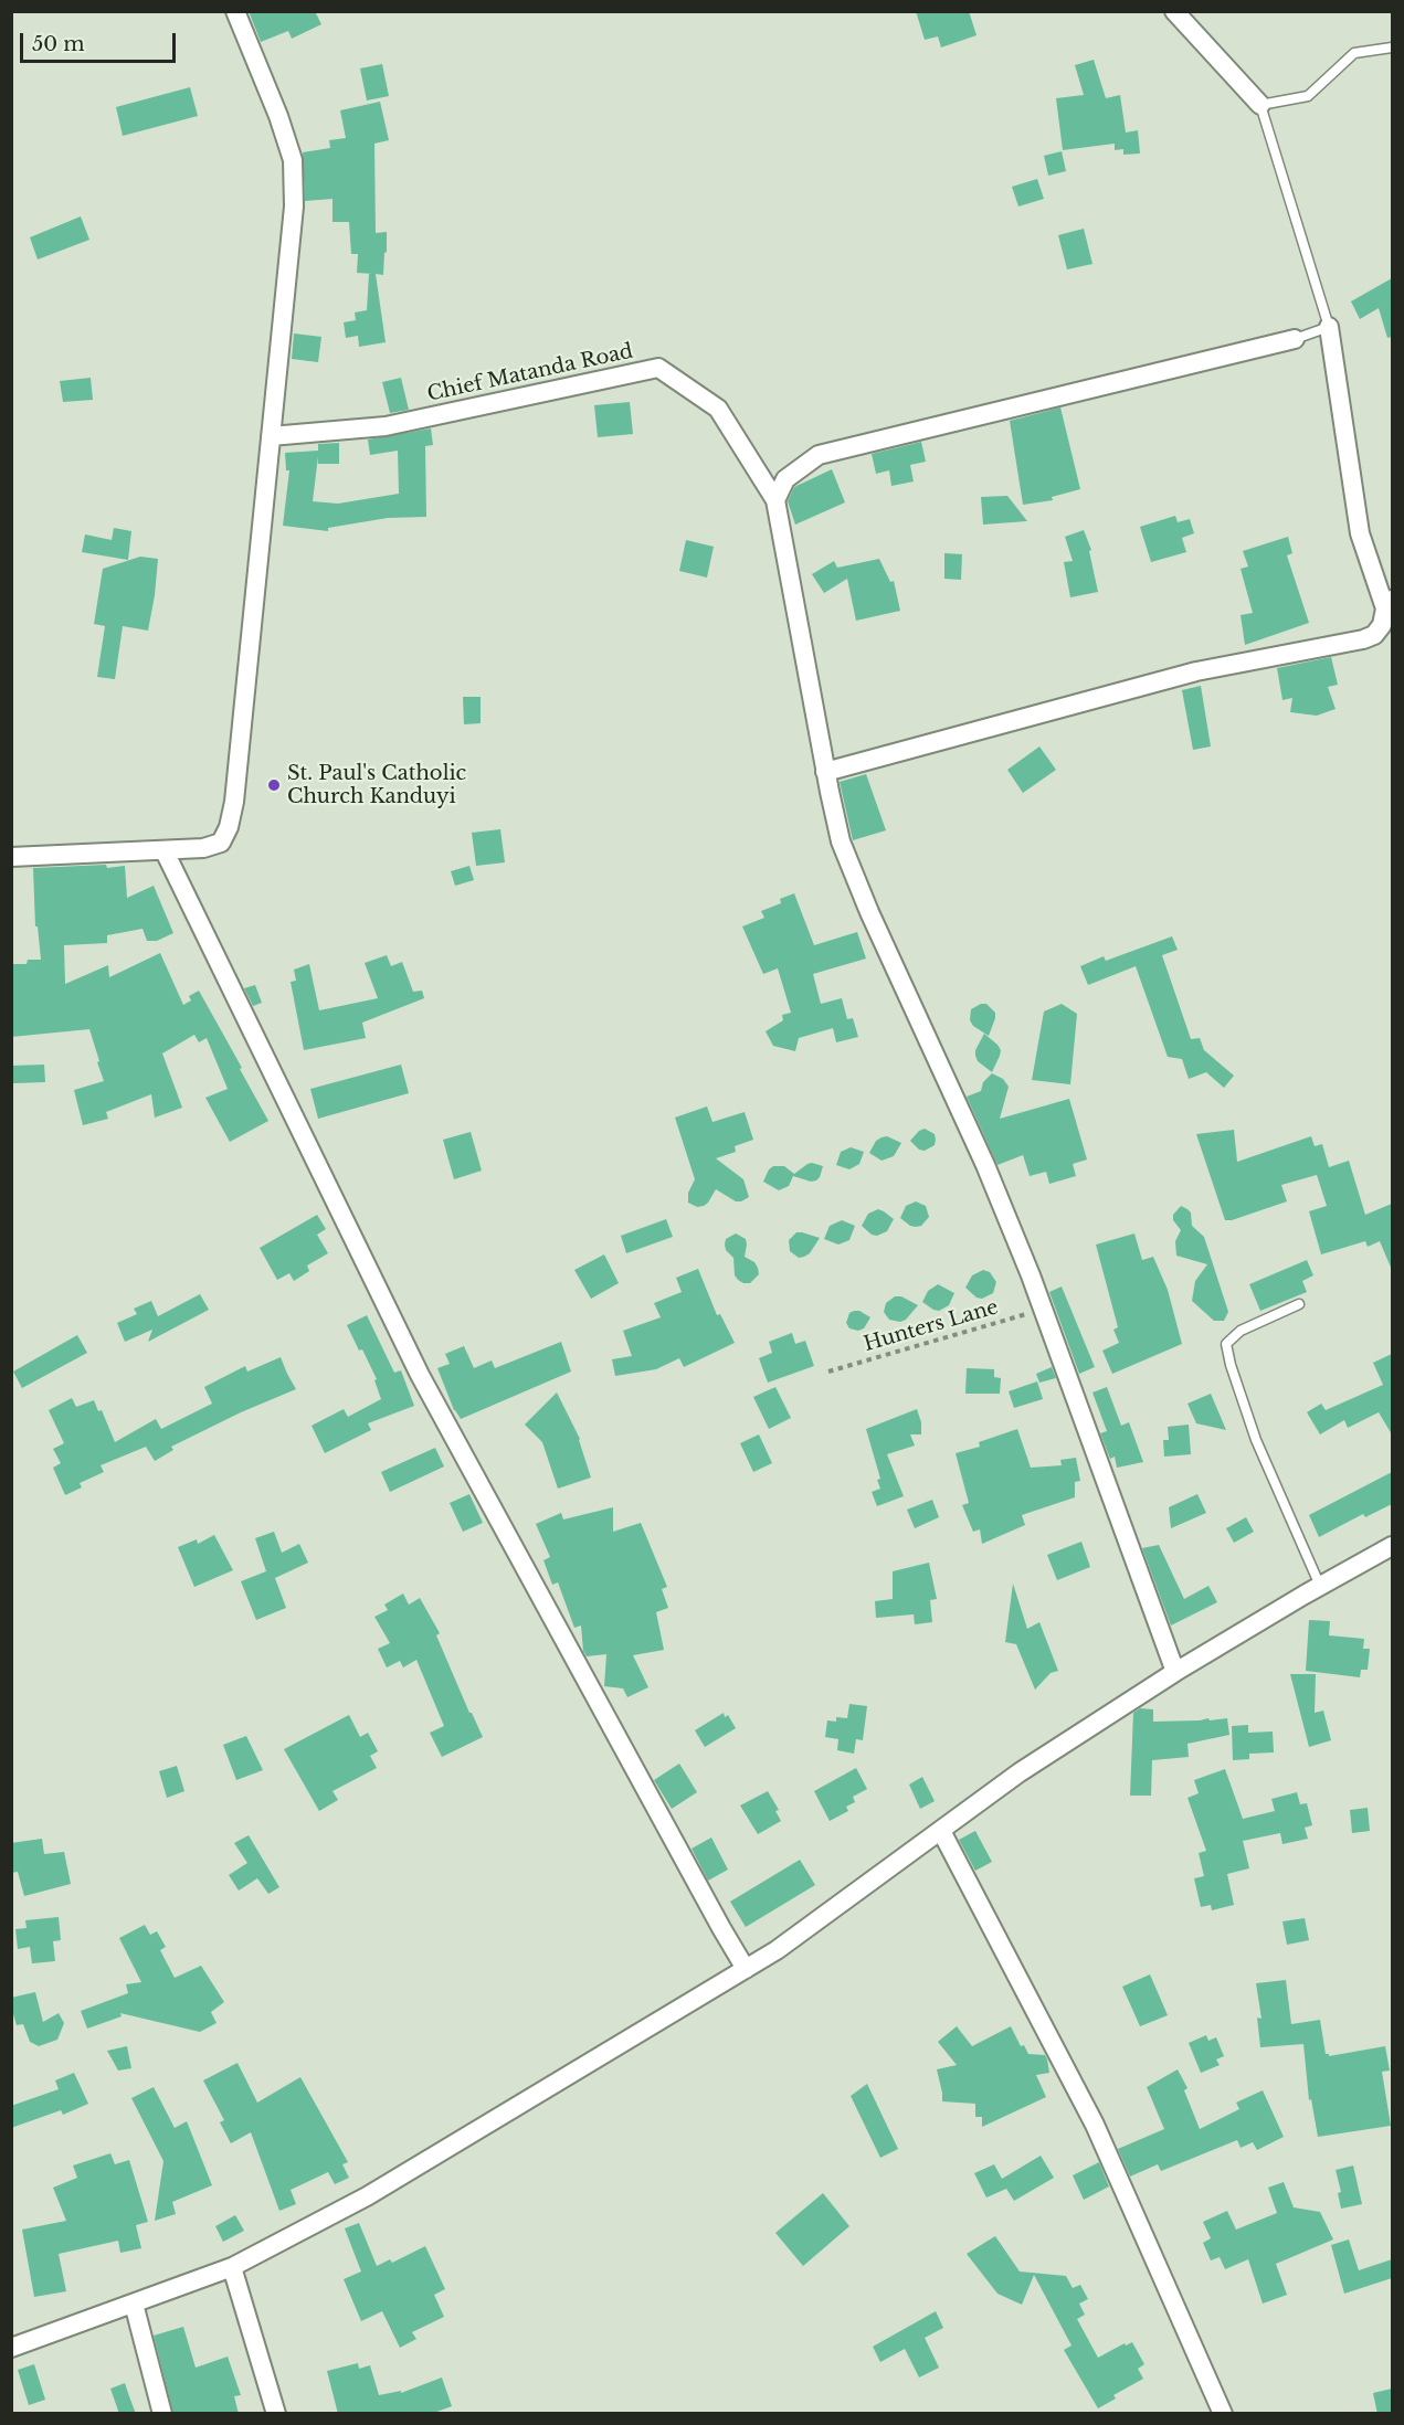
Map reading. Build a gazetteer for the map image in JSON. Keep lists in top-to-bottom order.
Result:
{
  "streets": {
    "street": ["Chief Matanda Road"],
    "path": ["Hunters Lane"]
  },
  "places": ["St. Paul's Catholic Church Kanduyi"],
  "scale_bar": "50 m"
}
